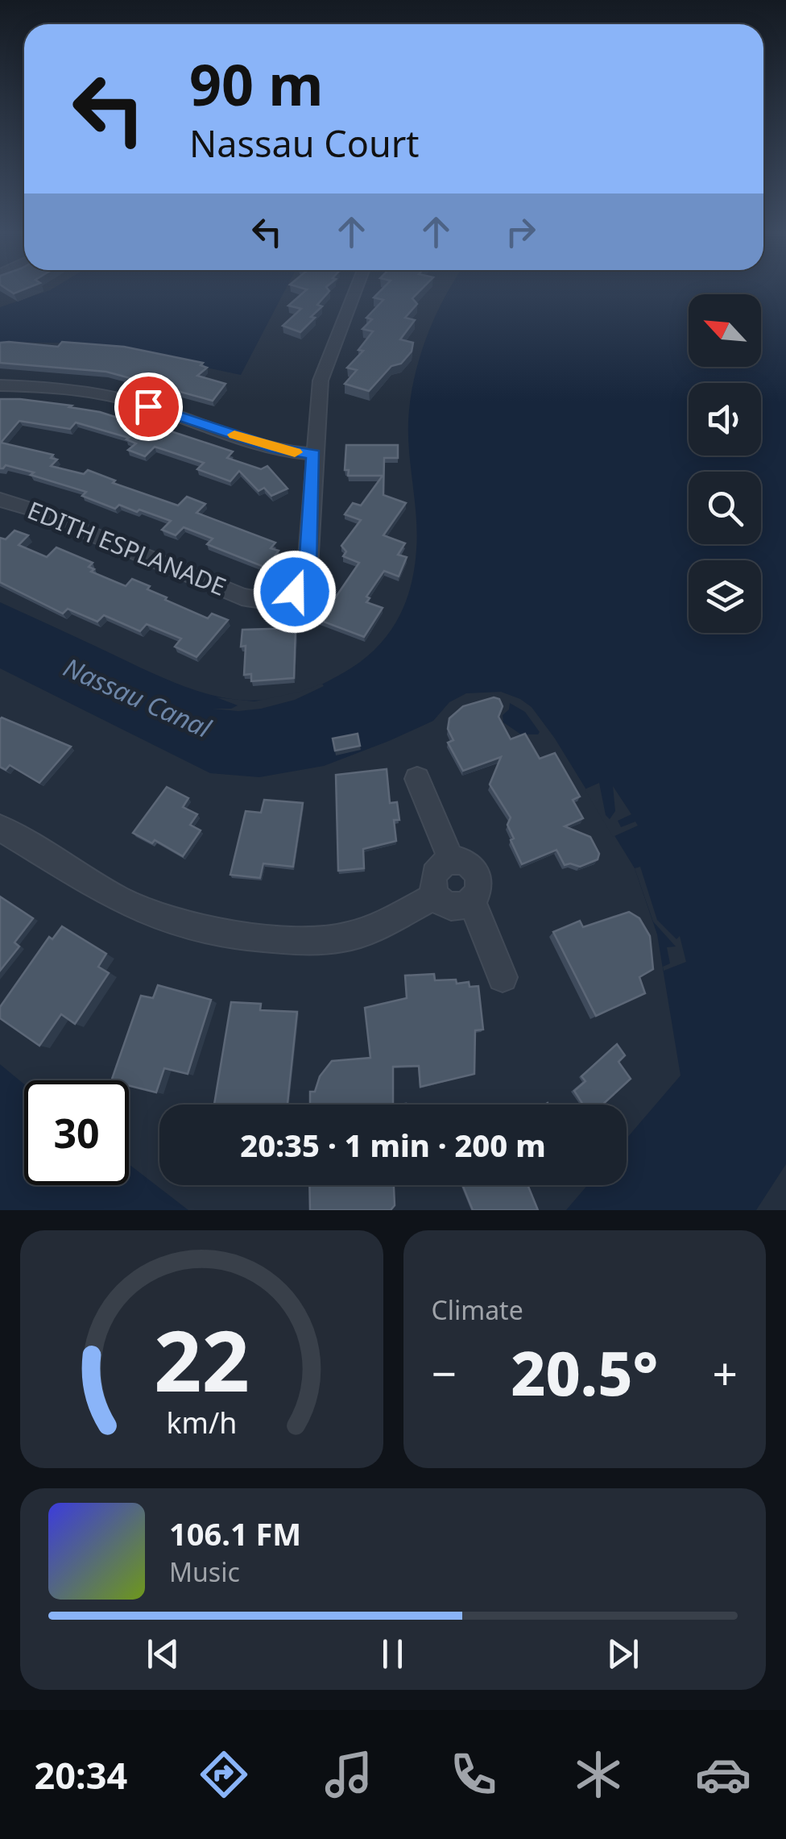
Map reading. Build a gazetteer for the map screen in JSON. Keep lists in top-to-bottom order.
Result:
{
  "streets": {
    "street": ["EDITH ESPLANADE"]
  },
  "water": ["Nassau Canal"],
  "north": "top left",
  "page": {
    "turn": ["90 m", "Nassau Court"],
    "limit": "30",
    "trip": "20:35 · 1 min · 200 m",
    "tile": "Climate",
    "heat": ["−", "20.5°", "+"],
    "song": ["106.1 FM", "Music"],
    "tabs": "20:34",
    "gauge": ["22", "km/h"]
  }
}
